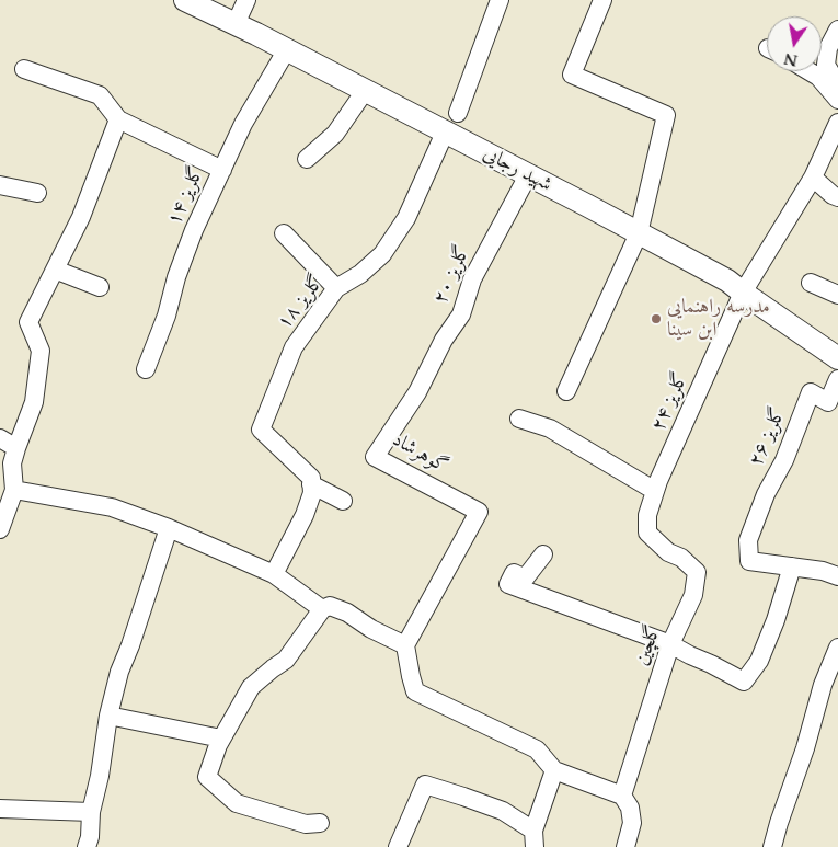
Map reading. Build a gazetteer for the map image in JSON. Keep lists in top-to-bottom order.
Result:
{
  "streets": {
    "street": [
      "شهید رجایی",
      "گلریز ۱۴",
      "گلریز ۲۰",
      "گلریز ۱۸",
      "گلریز ۲۴",
      "گلریز ۲۶",
      "گوهرشاد",
      "گلچین"
    ]
  },
  "crossings": [
    ["شهید رجایی", "گلریز ۱۴"],
    ["شهید رجایی", "گلریز ۲۰"],
    ["شهید رجایی", "گلریز ۱۸"],
    ["شهید رجایی", "گلریز ۲۴"],
    ["گلریز ۲۰", "گوهرشاد"],
    ["گلریز ۲۴", "گلچین"]
  ],
  "places": ["مدرسه راهنمایی ابن سینا"],
  "north": "bottom"
}
